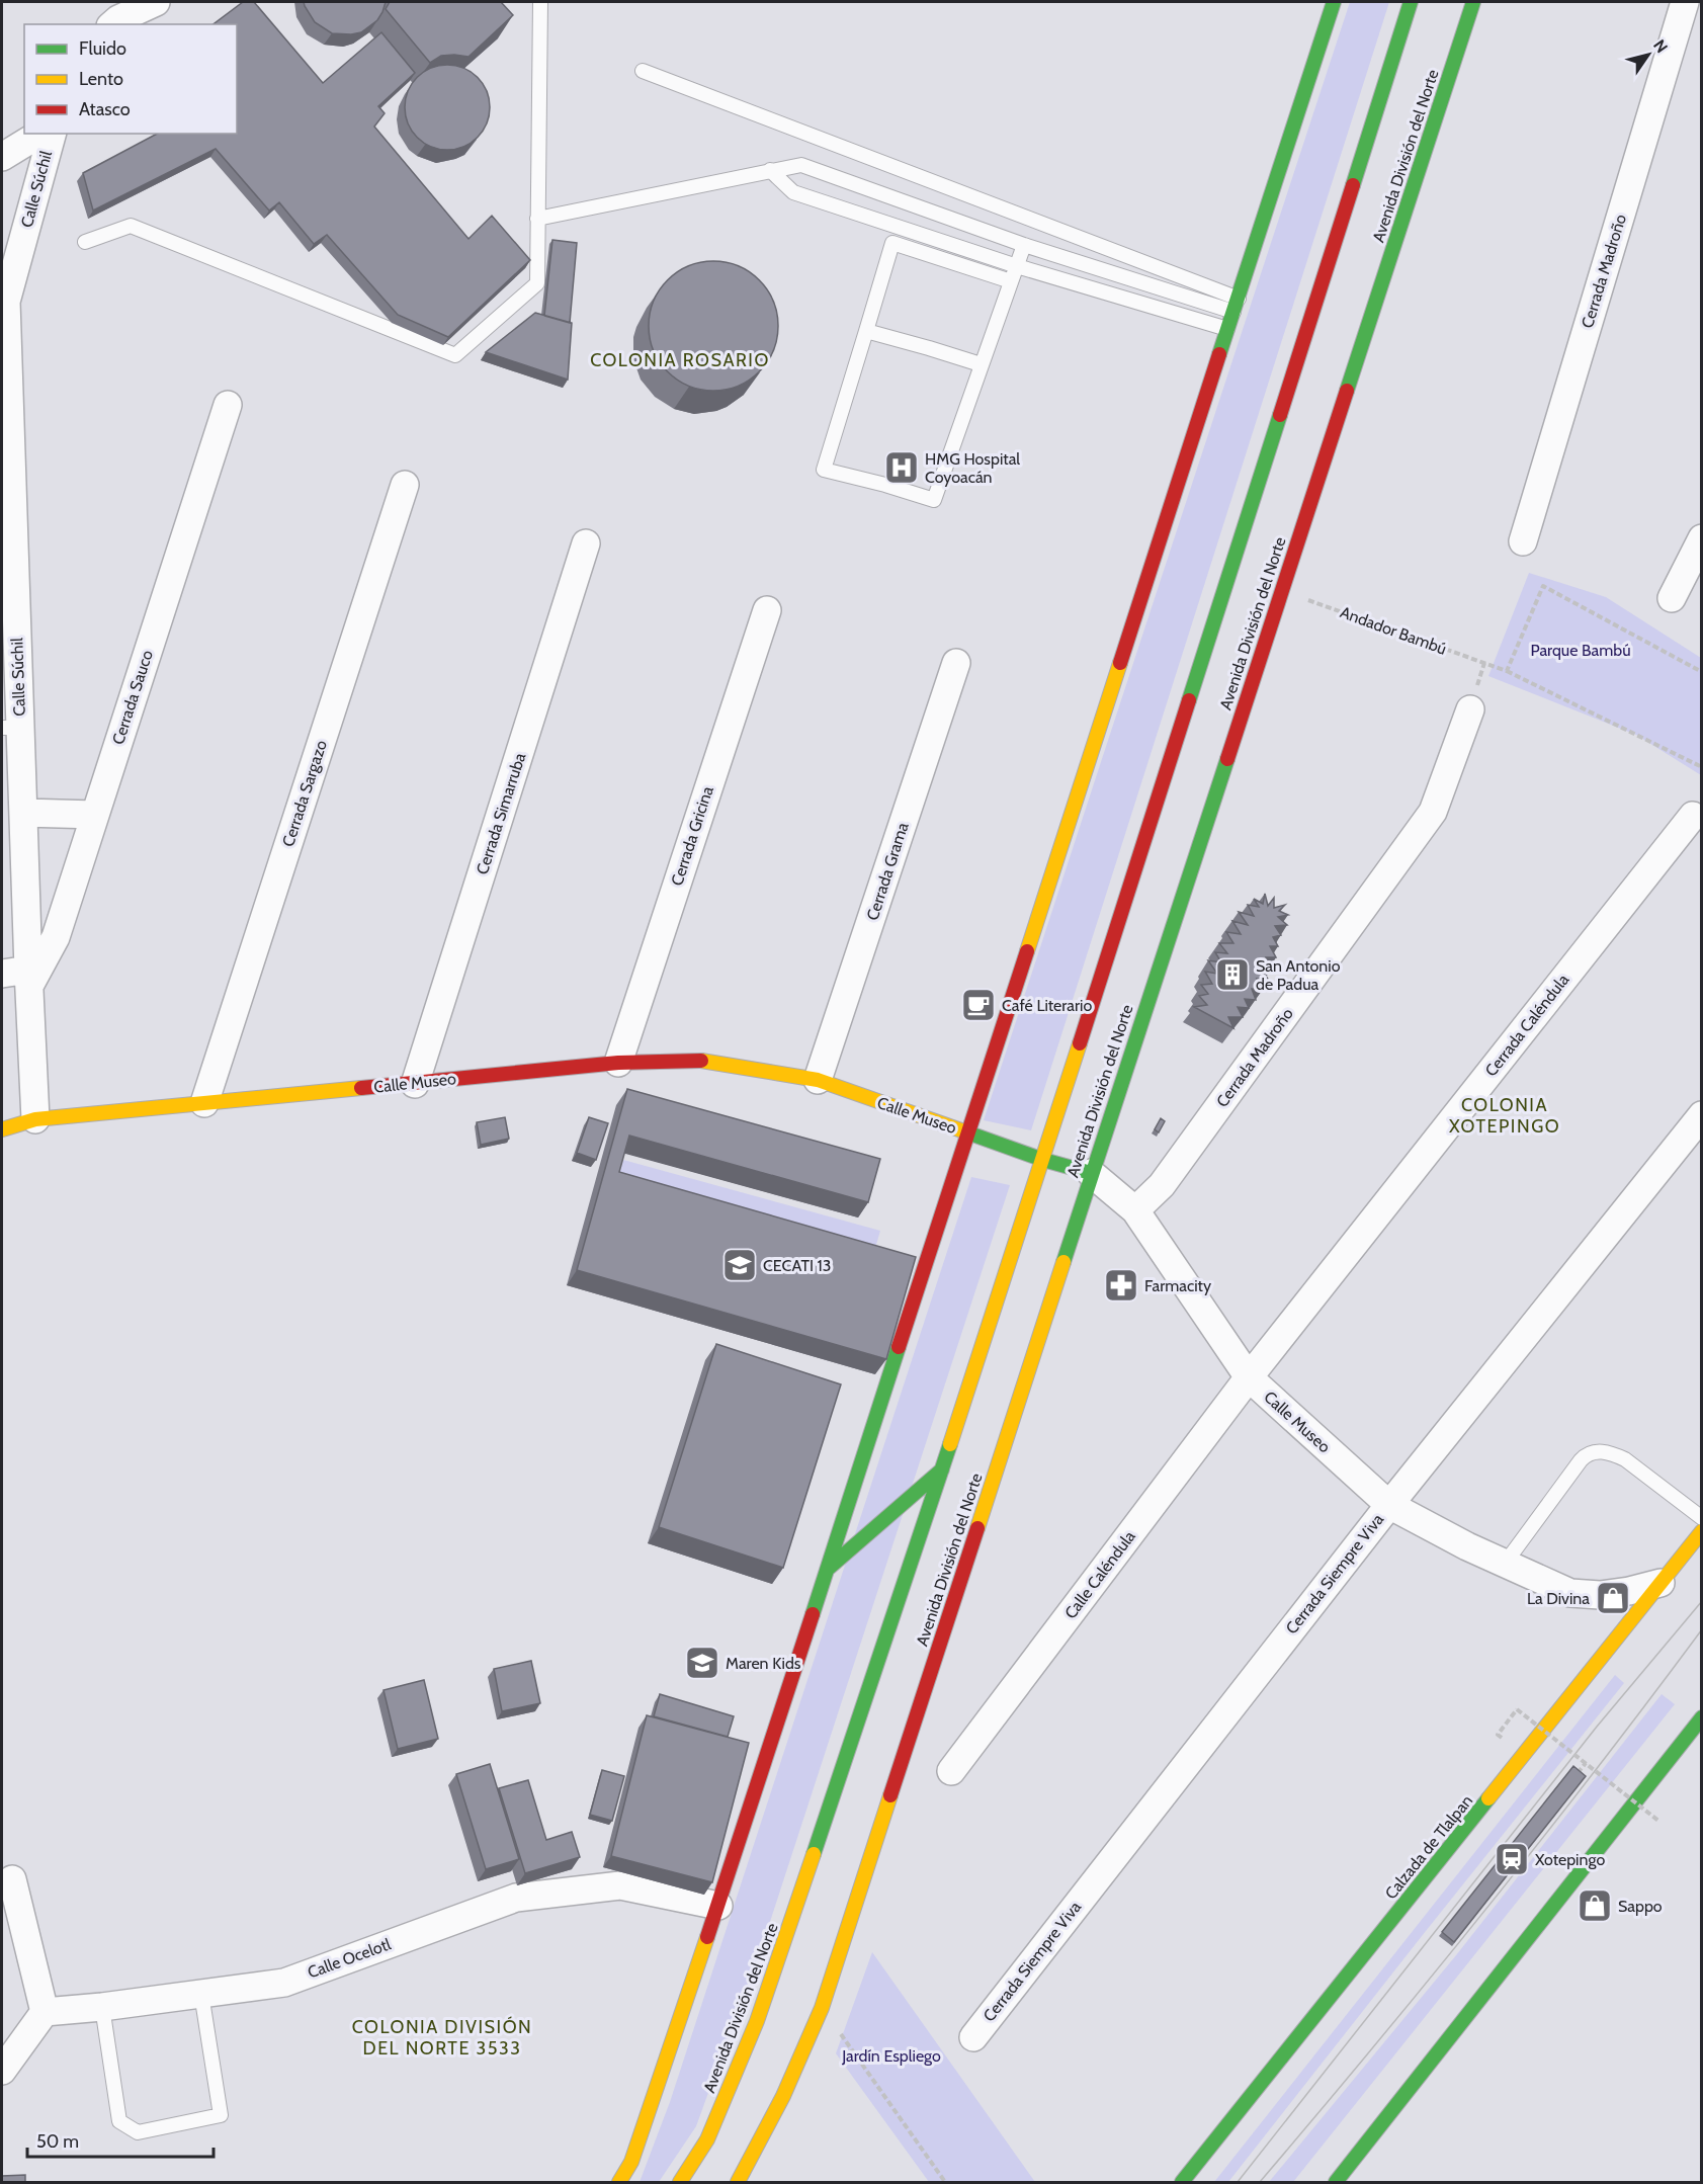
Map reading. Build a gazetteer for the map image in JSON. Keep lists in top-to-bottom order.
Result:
{
  "streets": {
    "main road": ["Avenida División del Norte", "Calle Museo", "Calzada de Tlalpan"],
    "street": [
      "Calle Súchil",
      "Cerrada Madroño",
      "Cerrada Sauco",
      "Cerrada Sargazo",
      "Cerrada Simarruba",
      "Cerrada Gricina",
      "Cerrada Grama",
      "Cerrada Caléndula",
      "Cerrada Siempre Viva",
      "Calle Caléndula",
      "Calle Ocelotl"
    ],
    "path": ["Andador Bambú"]
  },
  "crossings": [
    ["Avenida División del Norte", "Andador Bambú"],
    ["Avenida División del Norte", "Calle Museo"],
    ["Calle Súchil", "Cerrada Sauco"],
    ["Calle Súchil", "Calle Museo"],
    ["Cerrada Madroño", "Calle Museo"],
    ["Cerrada Sargazo", "Calle Museo"],
    ["Cerrada Simarruba", "Calle Museo"],
    ["Cerrada Gricina", "Calle Museo"],
    ["Cerrada Grama", "Calle Museo"],
    ["Cerrada Caléndula", "Calle Museo"],
    ["Cerrada Caléndula", "Calle Caléndula"],
    ["Calle Museo", "Cerrada Siempre Viva"],
    ["Calle Museo", "Calle Caléndula"],
    ["Calle Museo", "Calzada de Tlalpan"]
  ],
  "districts": ["COLONIA ROSARIO", "COLONIA XOTEPINGO", "COLONIA DIVISIÓN DEL NORTE 3533"],
  "parks": ["Parque Bambú", "Jardín Espliego"],
  "places": {
    "hospital": ["HMG Hospital Coyoacán"],
    "building": ["San Antonio de Padua"],
    "cafe": ["Café Literario"],
    "school or university": ["CECATI 13", "Maren Kids"],
    "pharmacy": ["Farmacity"],
    "shop": ["La Divina", "Sappo"],
    "station": ["Xotepingo"]
  },
  "legend": ["Fluido", "Lento", "Atasco"],
  "scale_bar": "50 m",
  "north": "top right"
}
